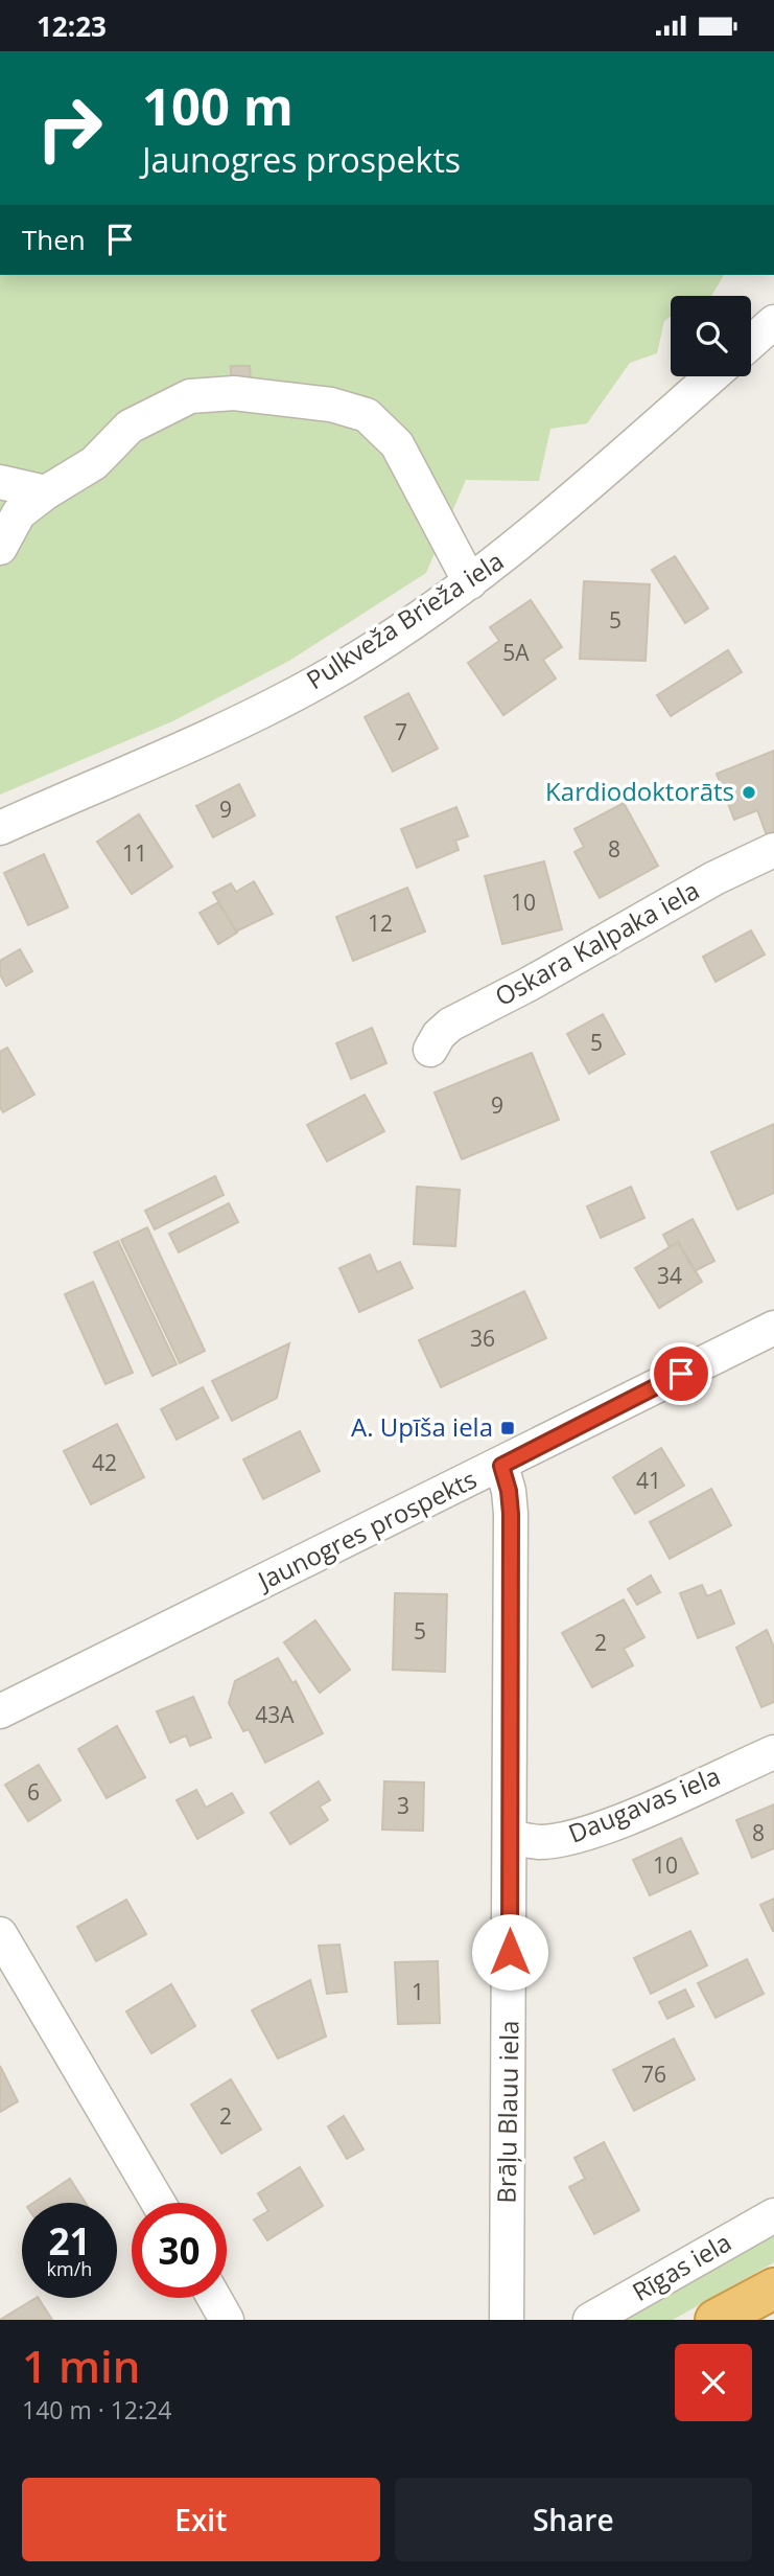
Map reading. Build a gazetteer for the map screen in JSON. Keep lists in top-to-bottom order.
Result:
{
  "streets": {
    "street": [
      "Pulkveža Brieža iela",
      "Oskara Kalpaka iela",
      "Jaunogres prospekts",
      "Daugavas iela",
      "Brāļu Blauu iela",
      "Rīgas iela"
    ]
  },
  "crossings": [
    ["Jaunogres prospekts", "Brāļu Blauu iela"],
    ["Daugavas iela", "Brāļu Blauu iela"]
  ],
  "places": {
    "other": ["Kardiodoktorāts"],
    "transit": ["A. Upīša iela"]
  },
  "house_numbers": [
    "5",
    "5A",
    "7",
    "9",
    "8",
    "11",
    "10",
    "12",
    "5",
    "9",
    "34",
    "36",
    "42",
    "41",
    "5",
    "2",
    "43A",
    "6",
    "3",
    "8",
    "10",
    "1",
    "76",
    "2"
  ],
  "page": {
    "status": "12:23",
    "turn": ["100 m", "Jaunogres prospekts"],
    "then": "Then",
    "speed": "21 km/h",
    "limit": "30",
    "heading": ["1 min", "140 m · 12:24"],
    "buttons": ["Exit", "Share"]
  }
}
